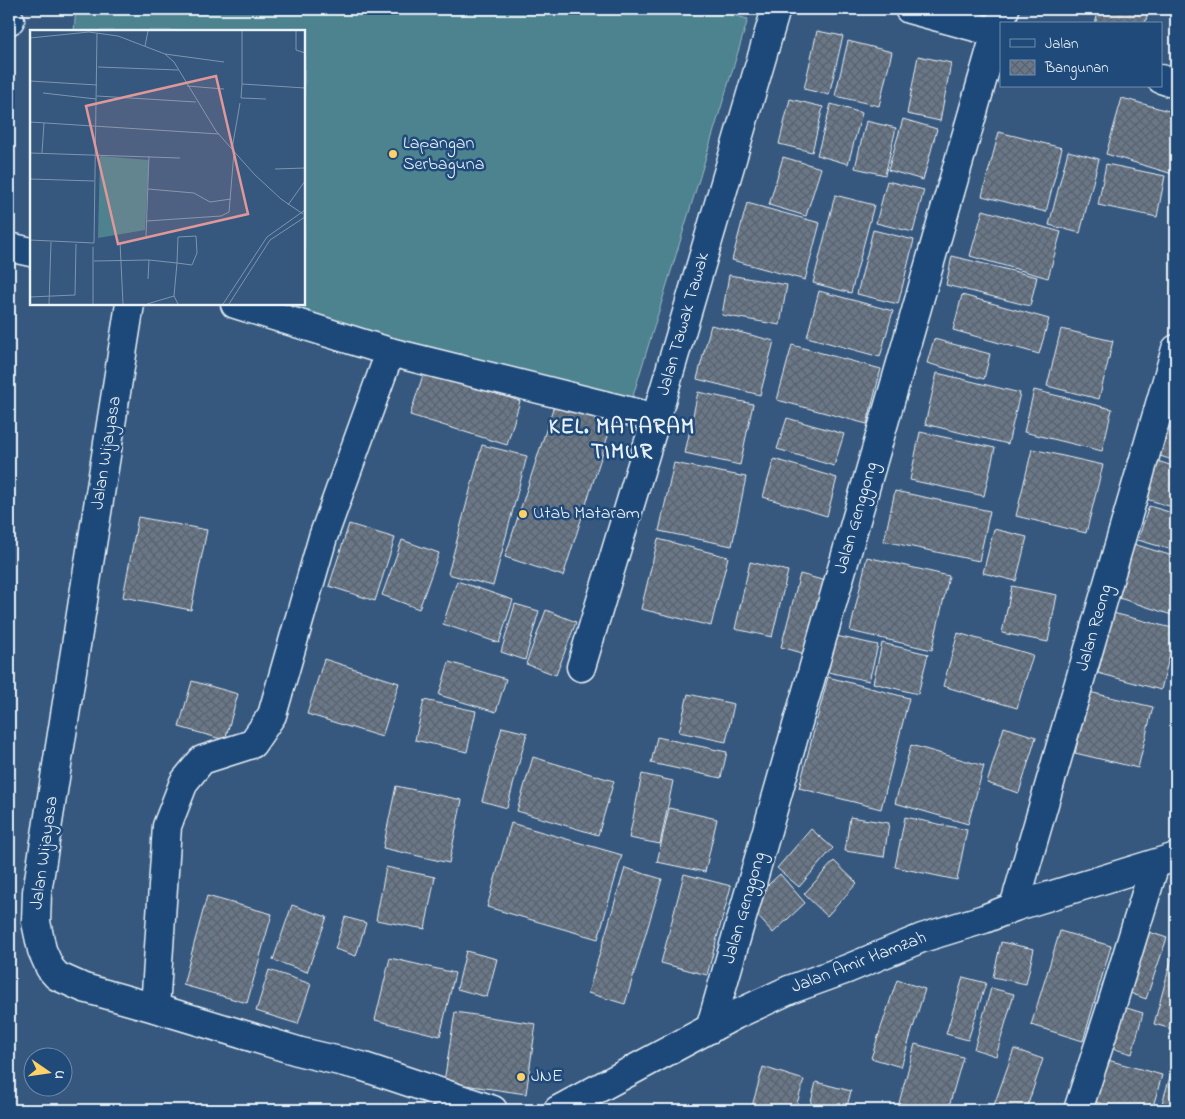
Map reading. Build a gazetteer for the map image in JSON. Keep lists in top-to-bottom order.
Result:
{
  "streets": {
    "street": [
      "Jalan Tawak Tawak",
      "Jalan Wijayasa",
      "Jalan Genggong",
      "Jalan Reong",
      "Jalan Amir Hamzah"
    ]
  },
  "crossings": [
    ["Jalan Genggong", "Jalan Amir Hamzah"],
    ["Jalan Reong", "Jalan Amir Hamzah"]
  ],
  "districts": ["KEL. MATARAM TIMUR"],
  "places": ["Lapangan Serbaguna", "Utab Mataram", "JNE"],
  "legend": ["Jalan", "Bangunan"],
  "north": "right"
}
